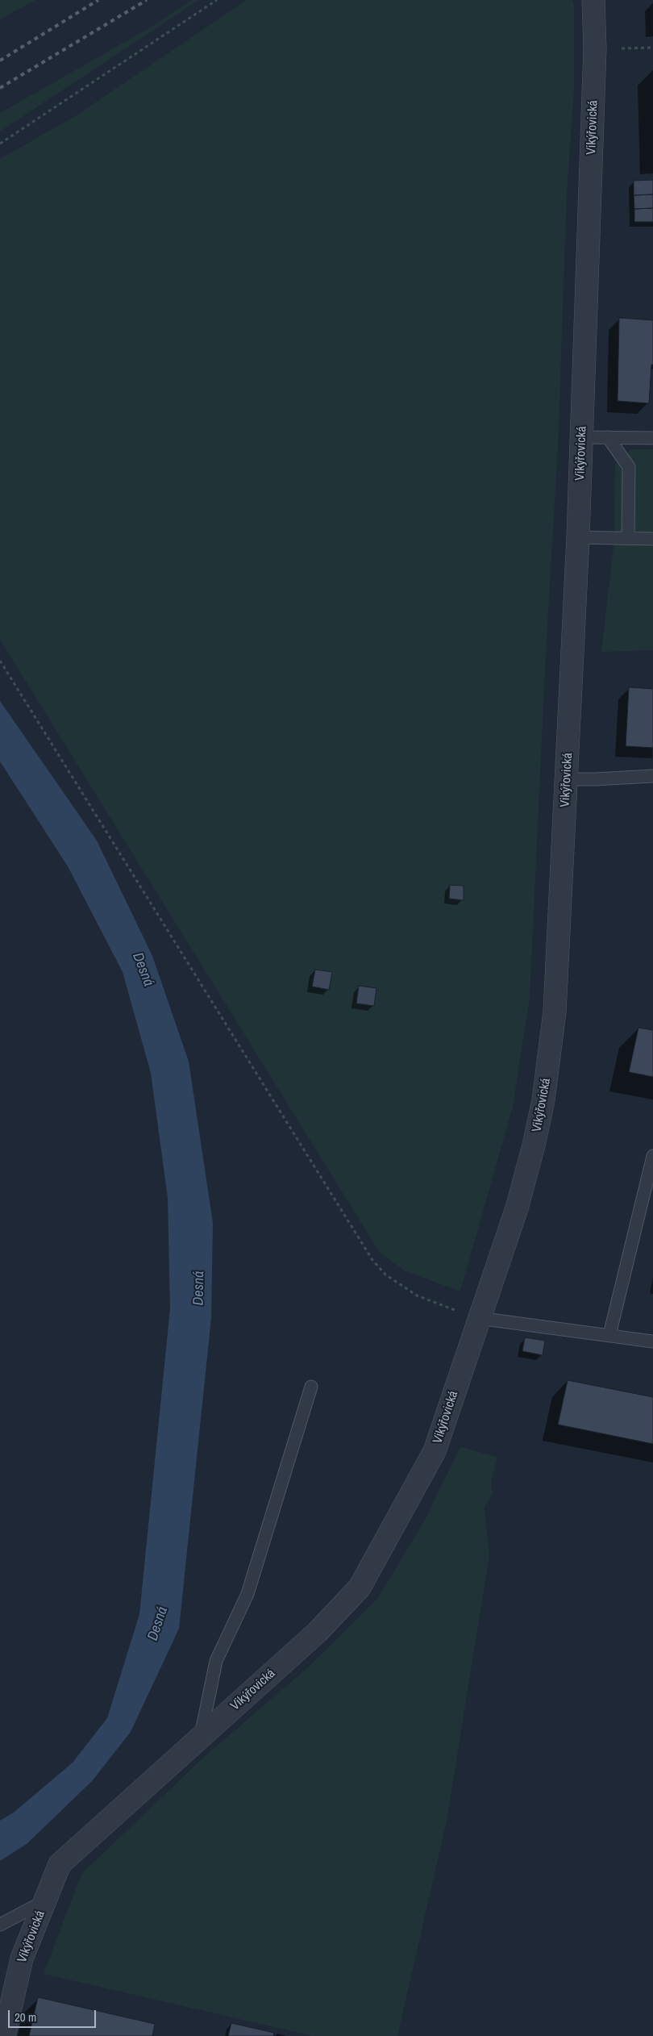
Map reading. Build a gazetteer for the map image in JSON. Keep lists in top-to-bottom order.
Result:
{
  "streets": {
    "street": ["Vikýřovická"]
  },
  "water": ["Desná"],
  "scale_bar": "20 m"
}
